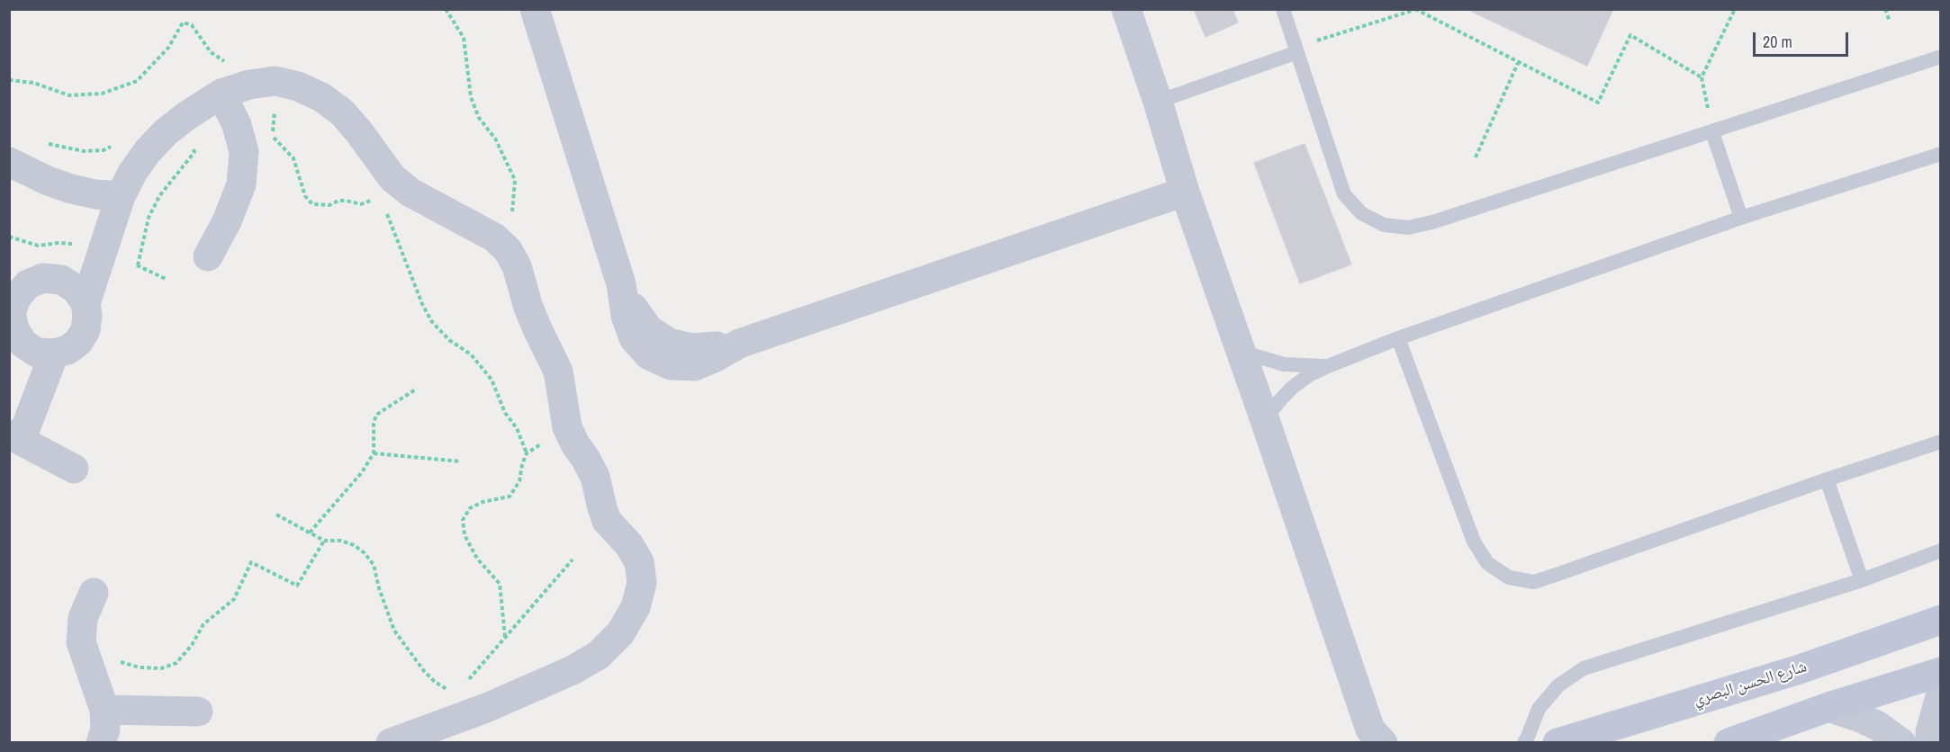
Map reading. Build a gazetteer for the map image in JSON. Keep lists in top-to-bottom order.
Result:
{
  "streets": {
    "main road": ["شارع الحسن البصري"]
  },
  "scale_bar": "20 m"
}
